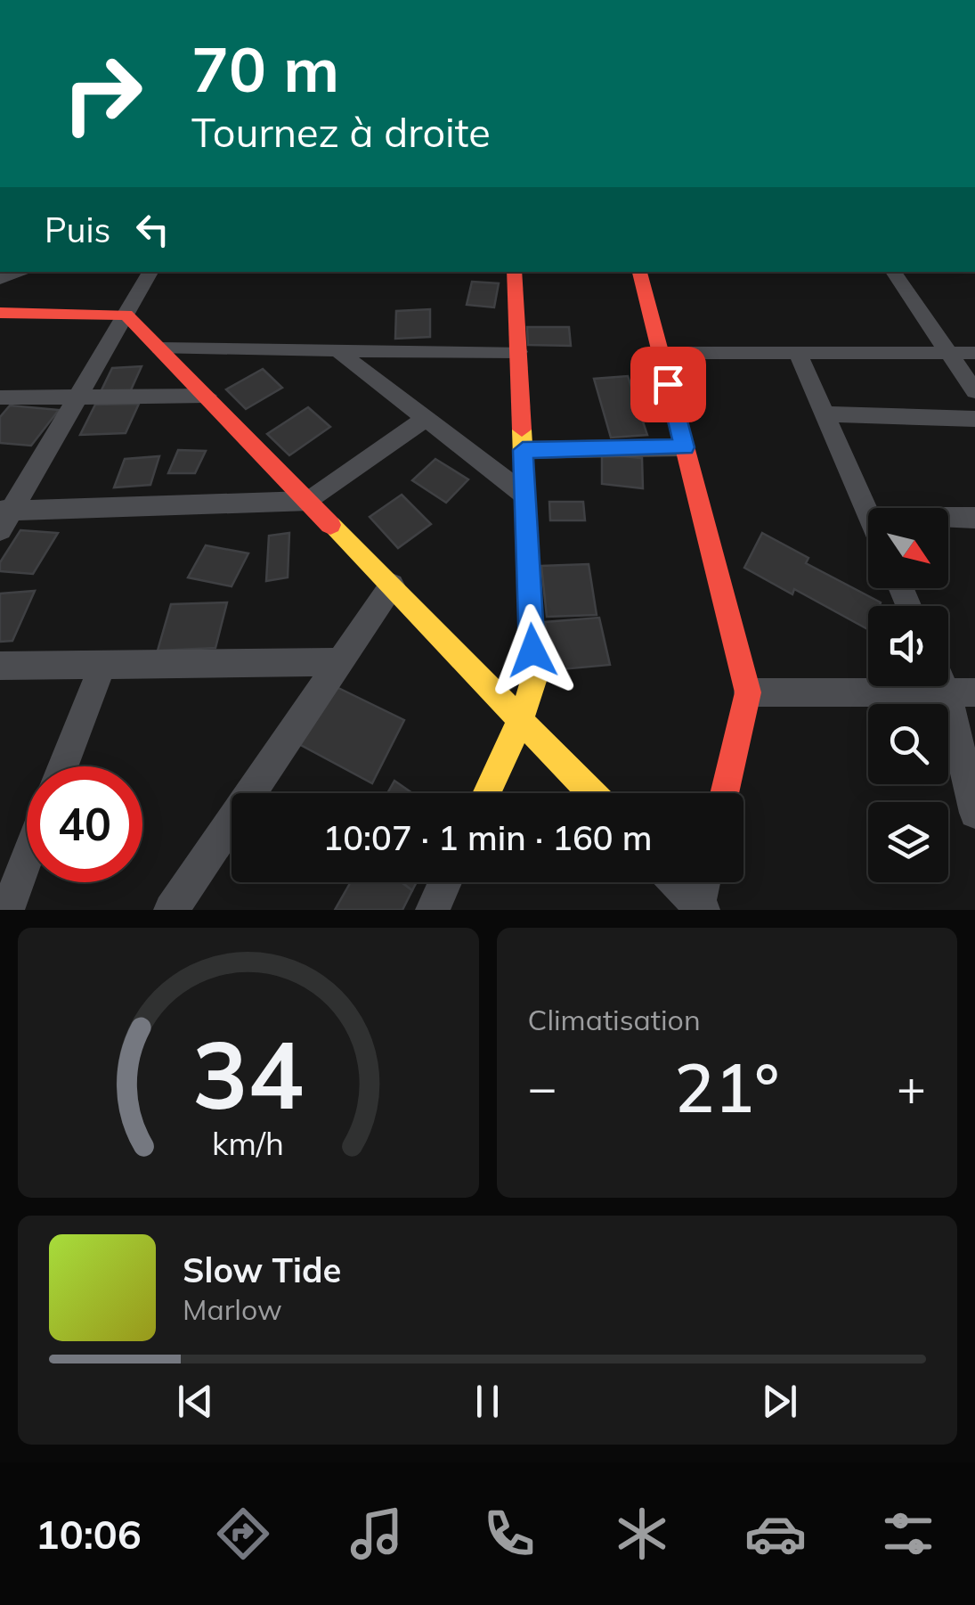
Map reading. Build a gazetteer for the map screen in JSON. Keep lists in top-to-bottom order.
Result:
{
  "north": "bottom right",
  "page": {
    "turn": ["70 m", "Tournez à droite"],
    "then": "Puis",
    "limit": "40",
    "trip": "10:07 · 1 min · 160 m",
    "tile": "Climatisation",
    "heat": ["−", "21°", "+"],
    "song": ["Slow Tide", "Marlow"],
    "tabs": "10:06",
    "gauge": ["34", "km/h"]
  }
}
